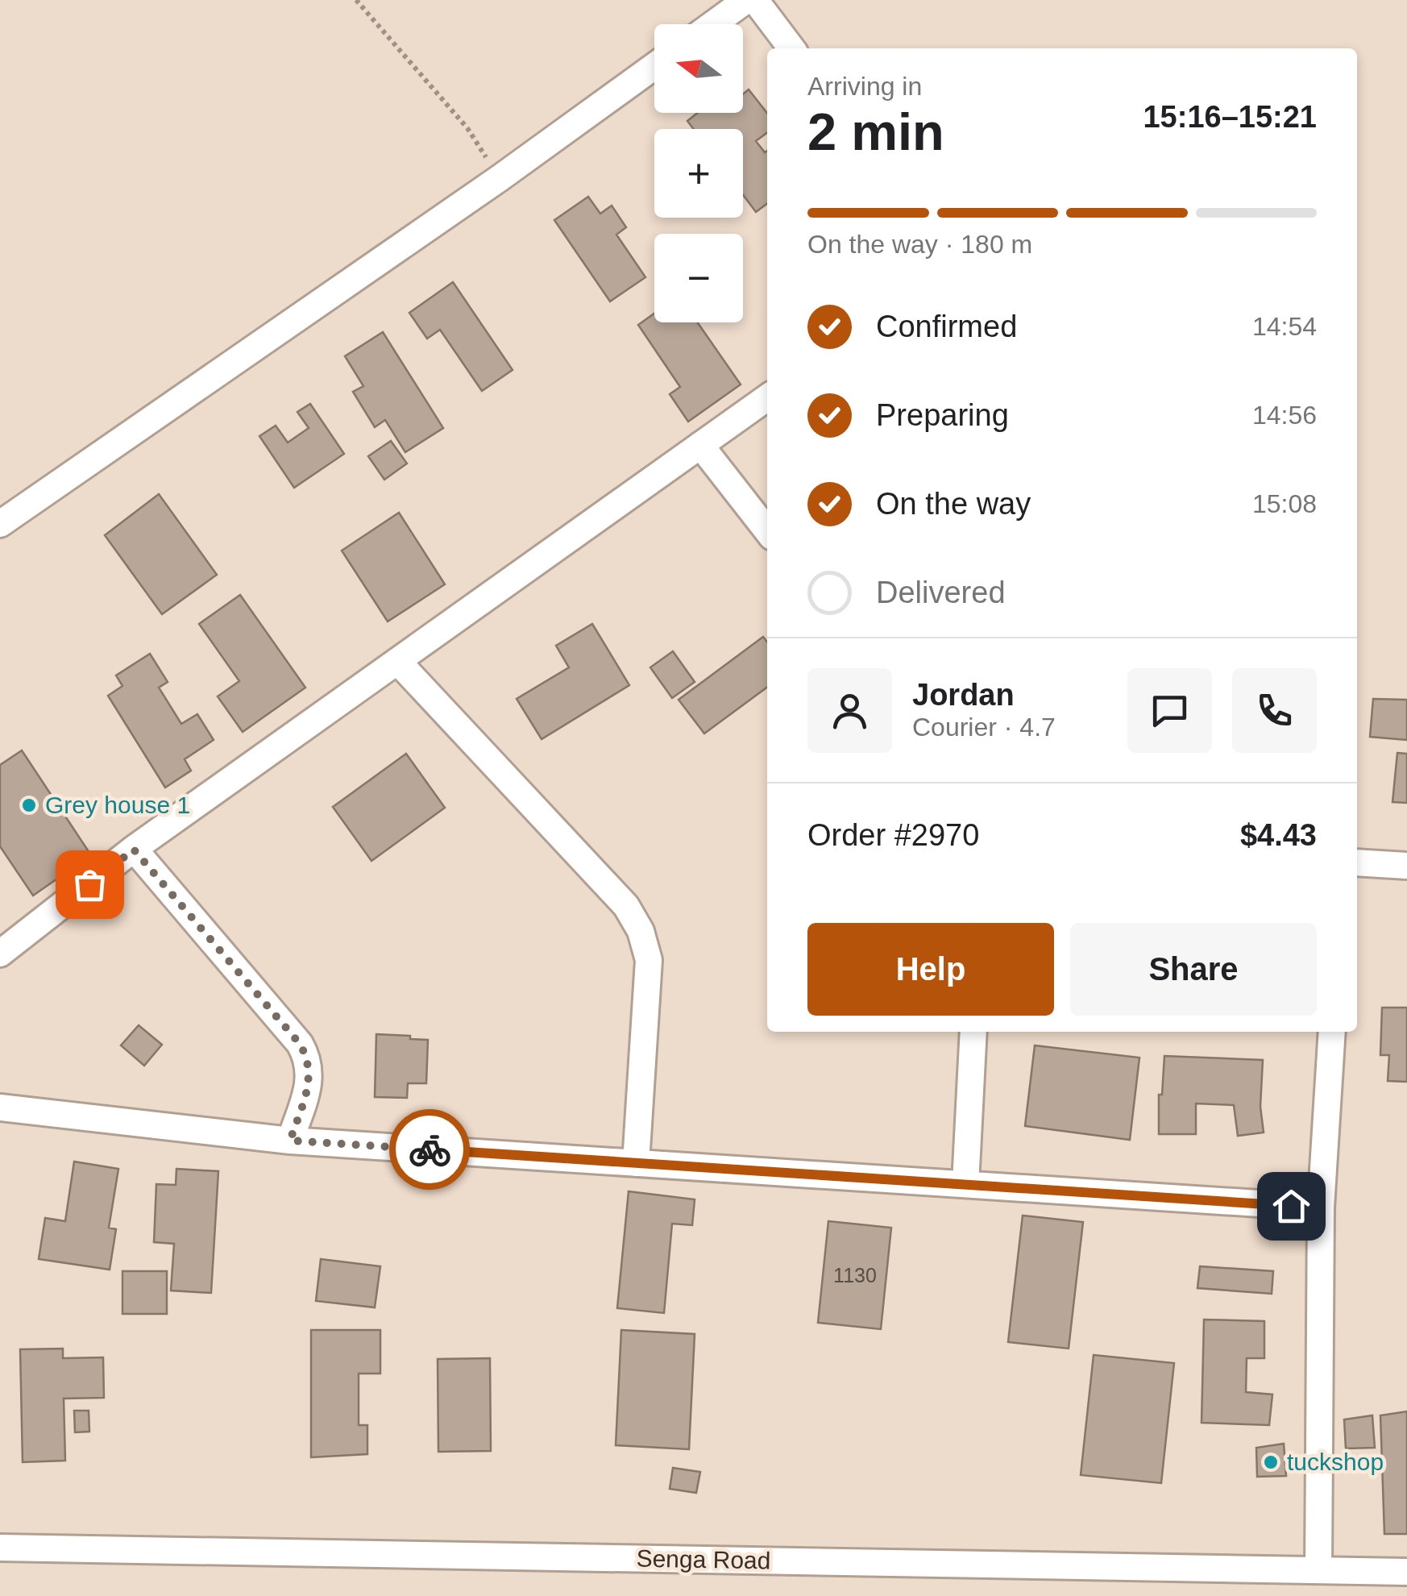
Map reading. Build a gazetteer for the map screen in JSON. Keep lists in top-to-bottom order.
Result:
{
  "streets": {
    "street": ["Senga Road"]
  },
  "places": ["Grey house 1", "tuckshop"],
  "house_numbers": ["1130"],
  "north": "left",
  "page": {
    "map_buttons": ["+", "−"],
    "heading": ["2 min", "Arriving in", "15:16–15:21"],
    "panel": [
      "Jordan",
      "Courier · 4.7",
      "Order #2970",
      "$4.43"
    ],
    "bar": "On the way · 180 m",
    "list": [
      ["Confirmed", "14:54"],
      ["Preparing", "14:56"],
      ["On the way", "15:08"],
      "Delivered"
    ],
    "buttons": ["Help", "Share"]
  }
}
